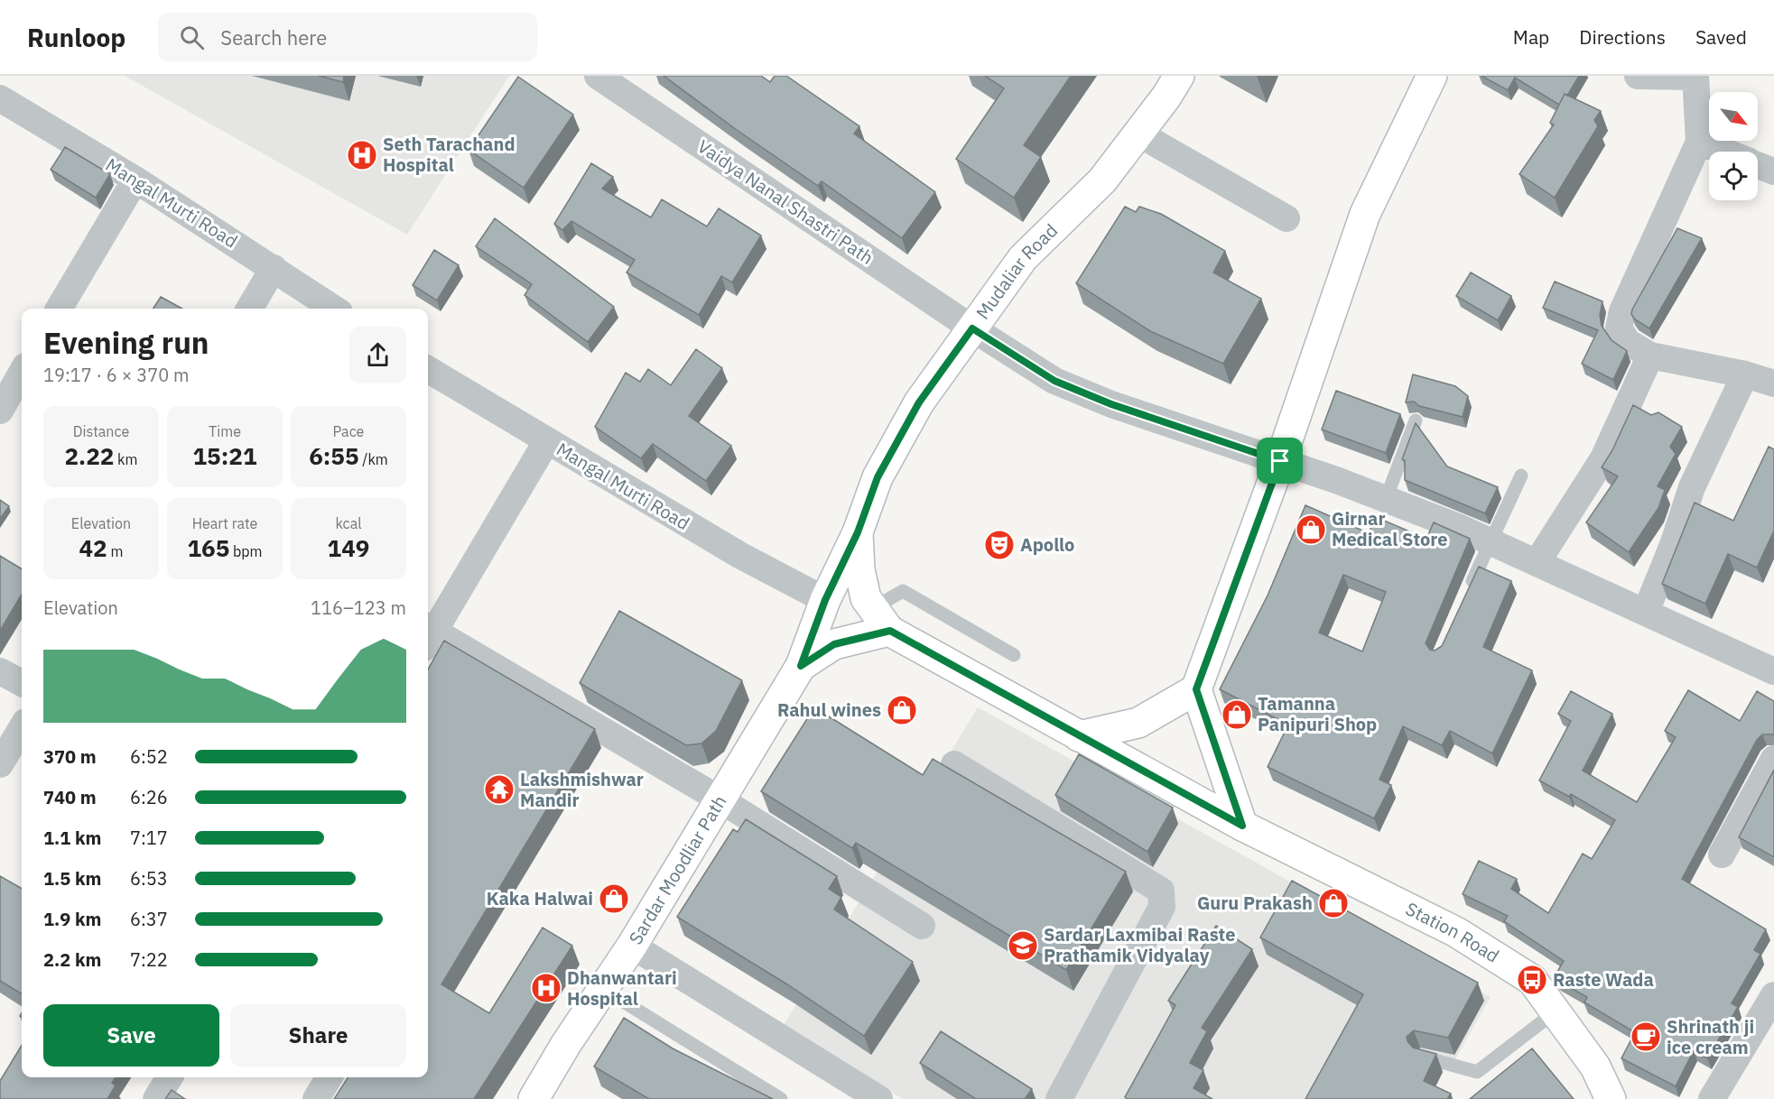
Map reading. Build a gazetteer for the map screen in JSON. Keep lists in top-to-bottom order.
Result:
{
  "streets": {
    "street": [
      "Vaidya Nanal Shastri Path",
      "Mangal Murti Road",
      "Mudaliar Road",
      "Sardar Moodliar Path",
      "Station Road"
    ]
  },
  "crossings": [
    ["Vaidya Nanal Shastri Path", "Mudaliar Road"],
    ["Mangal Murti Road", "Mudaliar Road"],
    ["Mangal Murti Road", "Sardar Moodliar Path"],
    ["Mudaliar Road", "Sardar Moodliar Path"],
    ["Sardar Moodliar Path", "Station Road"]
  ],
  "places": {
    "hospital": ["Seth Tarachand Hospital", "Dhanwantari Hospital"],
    "shop": [
      "Girnar Medical Store",
      "Rahul wines",
      "Tamanna Panipuri Shop",
      "Kaka Halwai",
      "Guru Prakash"
    ],
    "theatre": ["Apollo"],
    "temple": ["Lakshmishwar Mandir"],
    "school or university": ["Sardar Laxmibai Raste Prathamik Vidyalay"],
    "bus stop": ["Raste Wada"],
    "cafe": ["Shrinath ji ice cream"]
  },
  "north": "bottom right",
  "page": {
    "header": "Runloop",
    "search": "Search here",
    "nav": ["Map", "Directions", "Saved"],
    "heading": ["Evening run", "19:17 · 6 × 370 m"],
    "stats": [
      ["Distance", "2.22 km"],
      ["Time", "15:21"],
      ["Pace", "6:55 /km"],
      ["Elevation", "42 m"],
      ["Heart rate", "165 bpm"],
      ["kcal", "149"]
    ],
    "chart": ["Elevation", "116–123 m"],
    "list": [
      {
        "name": "370 m",
        "note": "6:52"
      },
      {
        "name": "740 m",
        "note": "6:26"
      },
      {
        "name": "1.1 km",
        "note": "7:17"
      },
      {
        "name": "1.5 km",
        "note": "6:53"
      },
      {
        "name": "1.9 km",
        "note": "6:37"
      },
      {
        "name": "2.2 km",
        "note": "7:22"
      }
    ],
    "buttons": ["Save", "Share"]
  }
}
